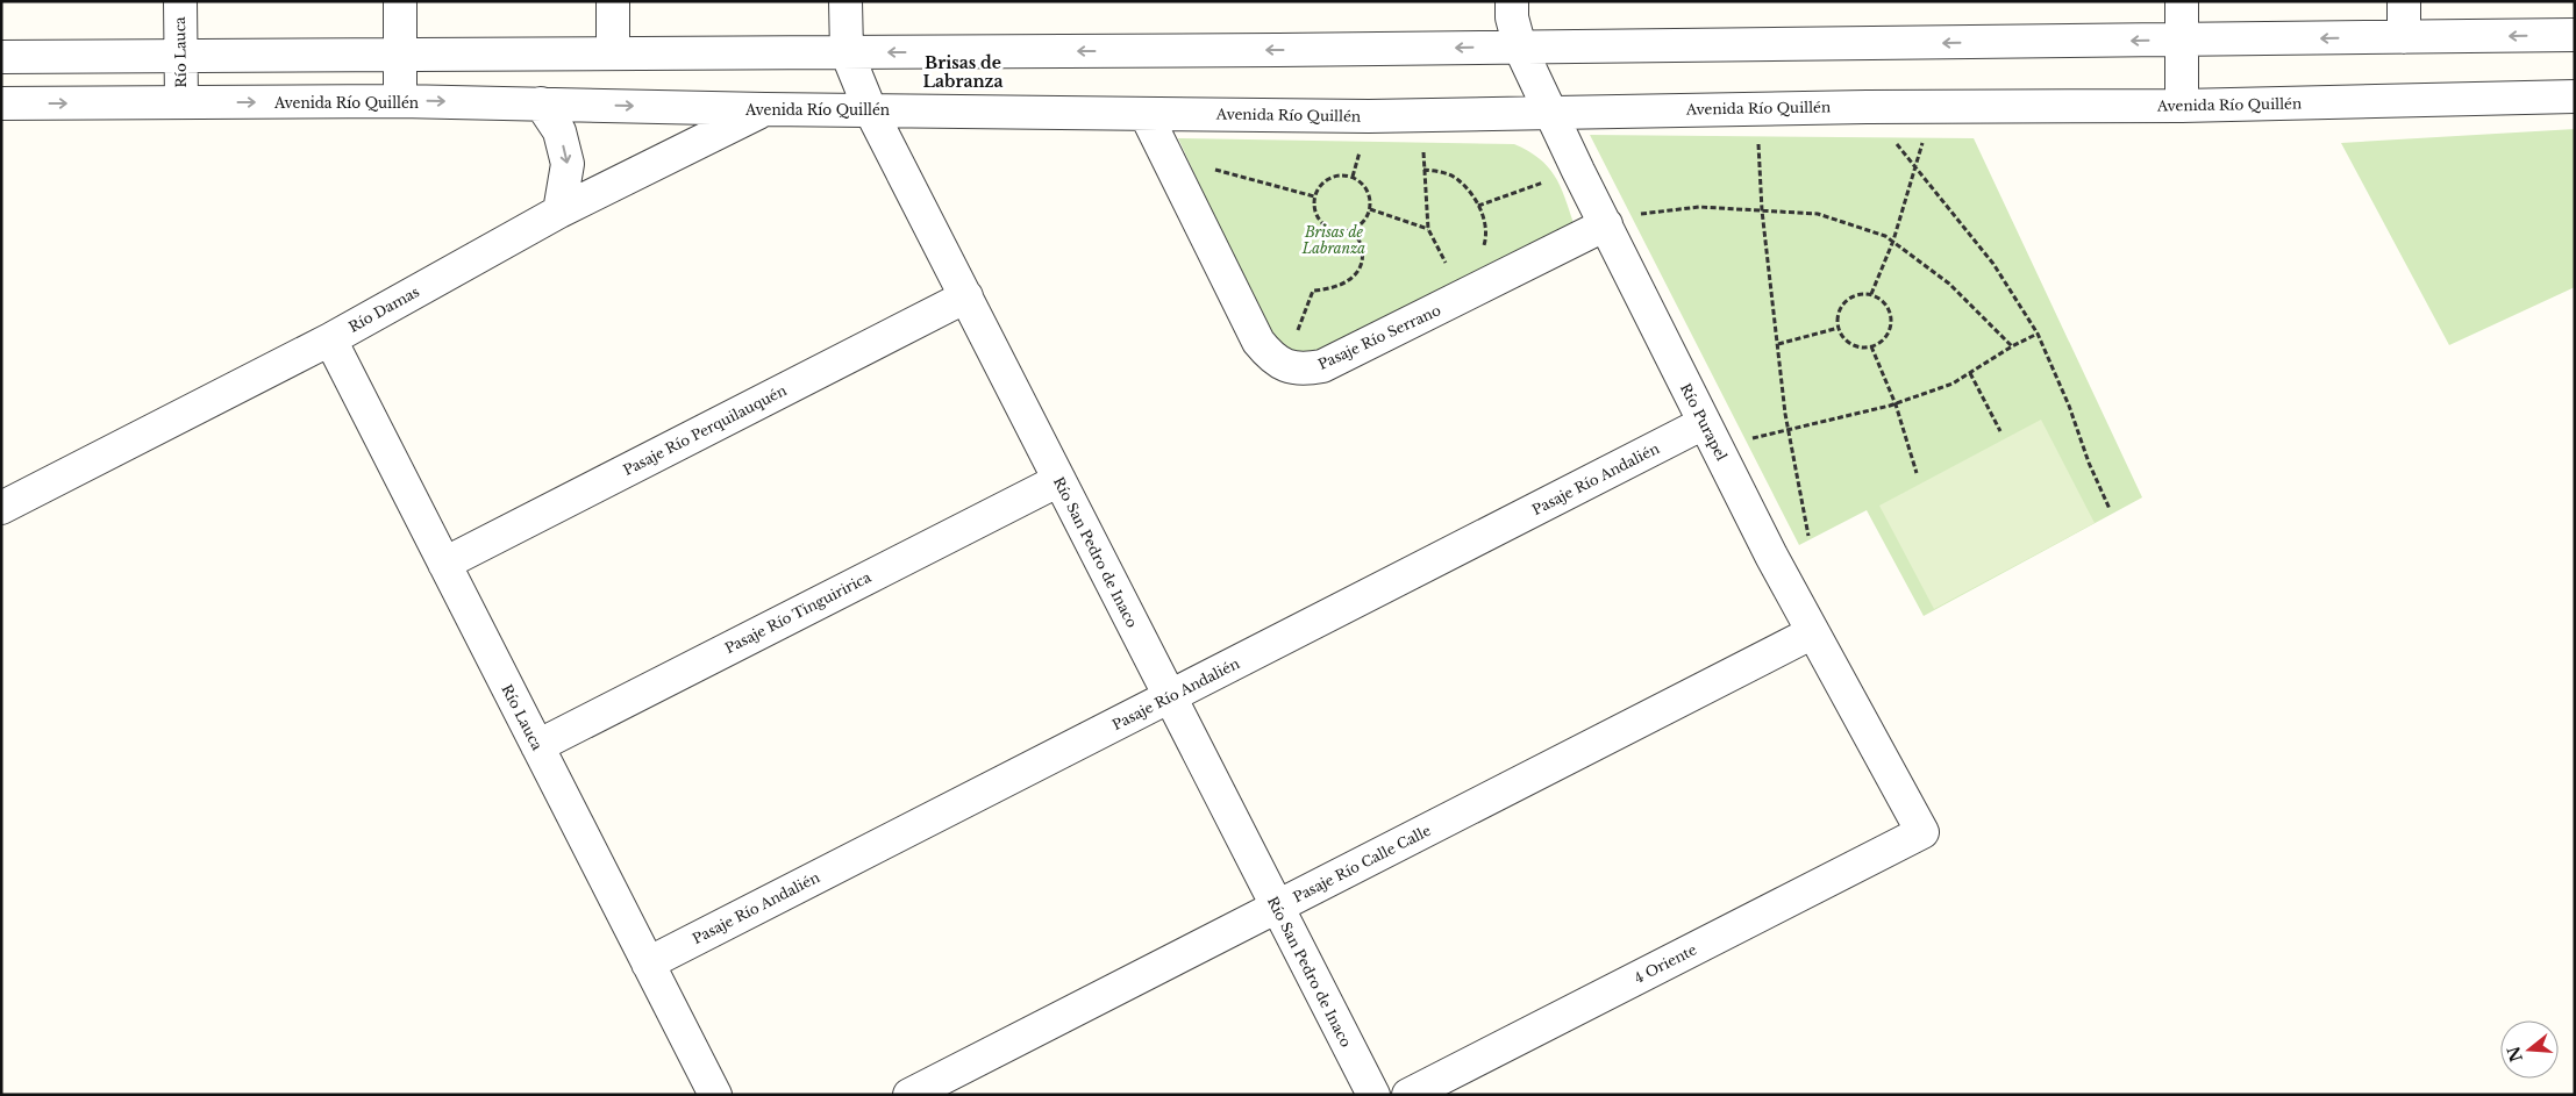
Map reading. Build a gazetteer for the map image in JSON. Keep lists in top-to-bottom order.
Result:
{
  "streets": {
    "street": [
      "Río Lauca",
      "Avenida Río Quillén",
      "Río Damas",
      "Pasaje Río Serrano",
      "Río Purapel",
      "Pasaje Río Perquilauquén",
      "Pasaje Río Andalién",
      "Río San Pedro de Inaco",
      "Pasaje Río Tinguiririca",
      "Pasaje Río Calle Calle",
      "4 Oriente"
    ]
  },
  "crossings": [
    ["Río Lauca", "Avenida Río Quillén"],
    ["Río Lauca", "Río Damas"],
    ["Río Lauca", "Pasaje Río Perquilauquén"],
    ["Río Lauca", "Pasaje Río Andalién"],
    ["Río Lauca", "Pasaje Río Tinguiririca"],
    ["Avenida Río Quillén", "Río Damas"],
    ["Avenida Río Quillén", "Río Purapel"],
    ["Avenida Río Quillén", "Río San Pedro de Inaco"],
    ["Pasaje Río Serrano", "Río Purapel"],
    ["Río Purapel", "Pasaje Río Andalién"],
    ["Río Purapel", "Pasaje Río Calle Calle"],
    ["Río Purapel", "4 Oriente"],
    ["Pasaje Río Perquilauquén", "Río San Pedro de Inaco"],
    ["Pasaje Río Andalién", "Río San Pedro de Inaco"],
    ["Río San Pedro de Inaco", "Pasaje Río Tinguiririca"],
    ["Río San Pedro de Inaco", "Pasaje Río Calle Calle"]
  ],
  "districts": ["Brisas de Labranza"],
  "parks": ["Brisas de Labranza"],
  "north": "left"
}
